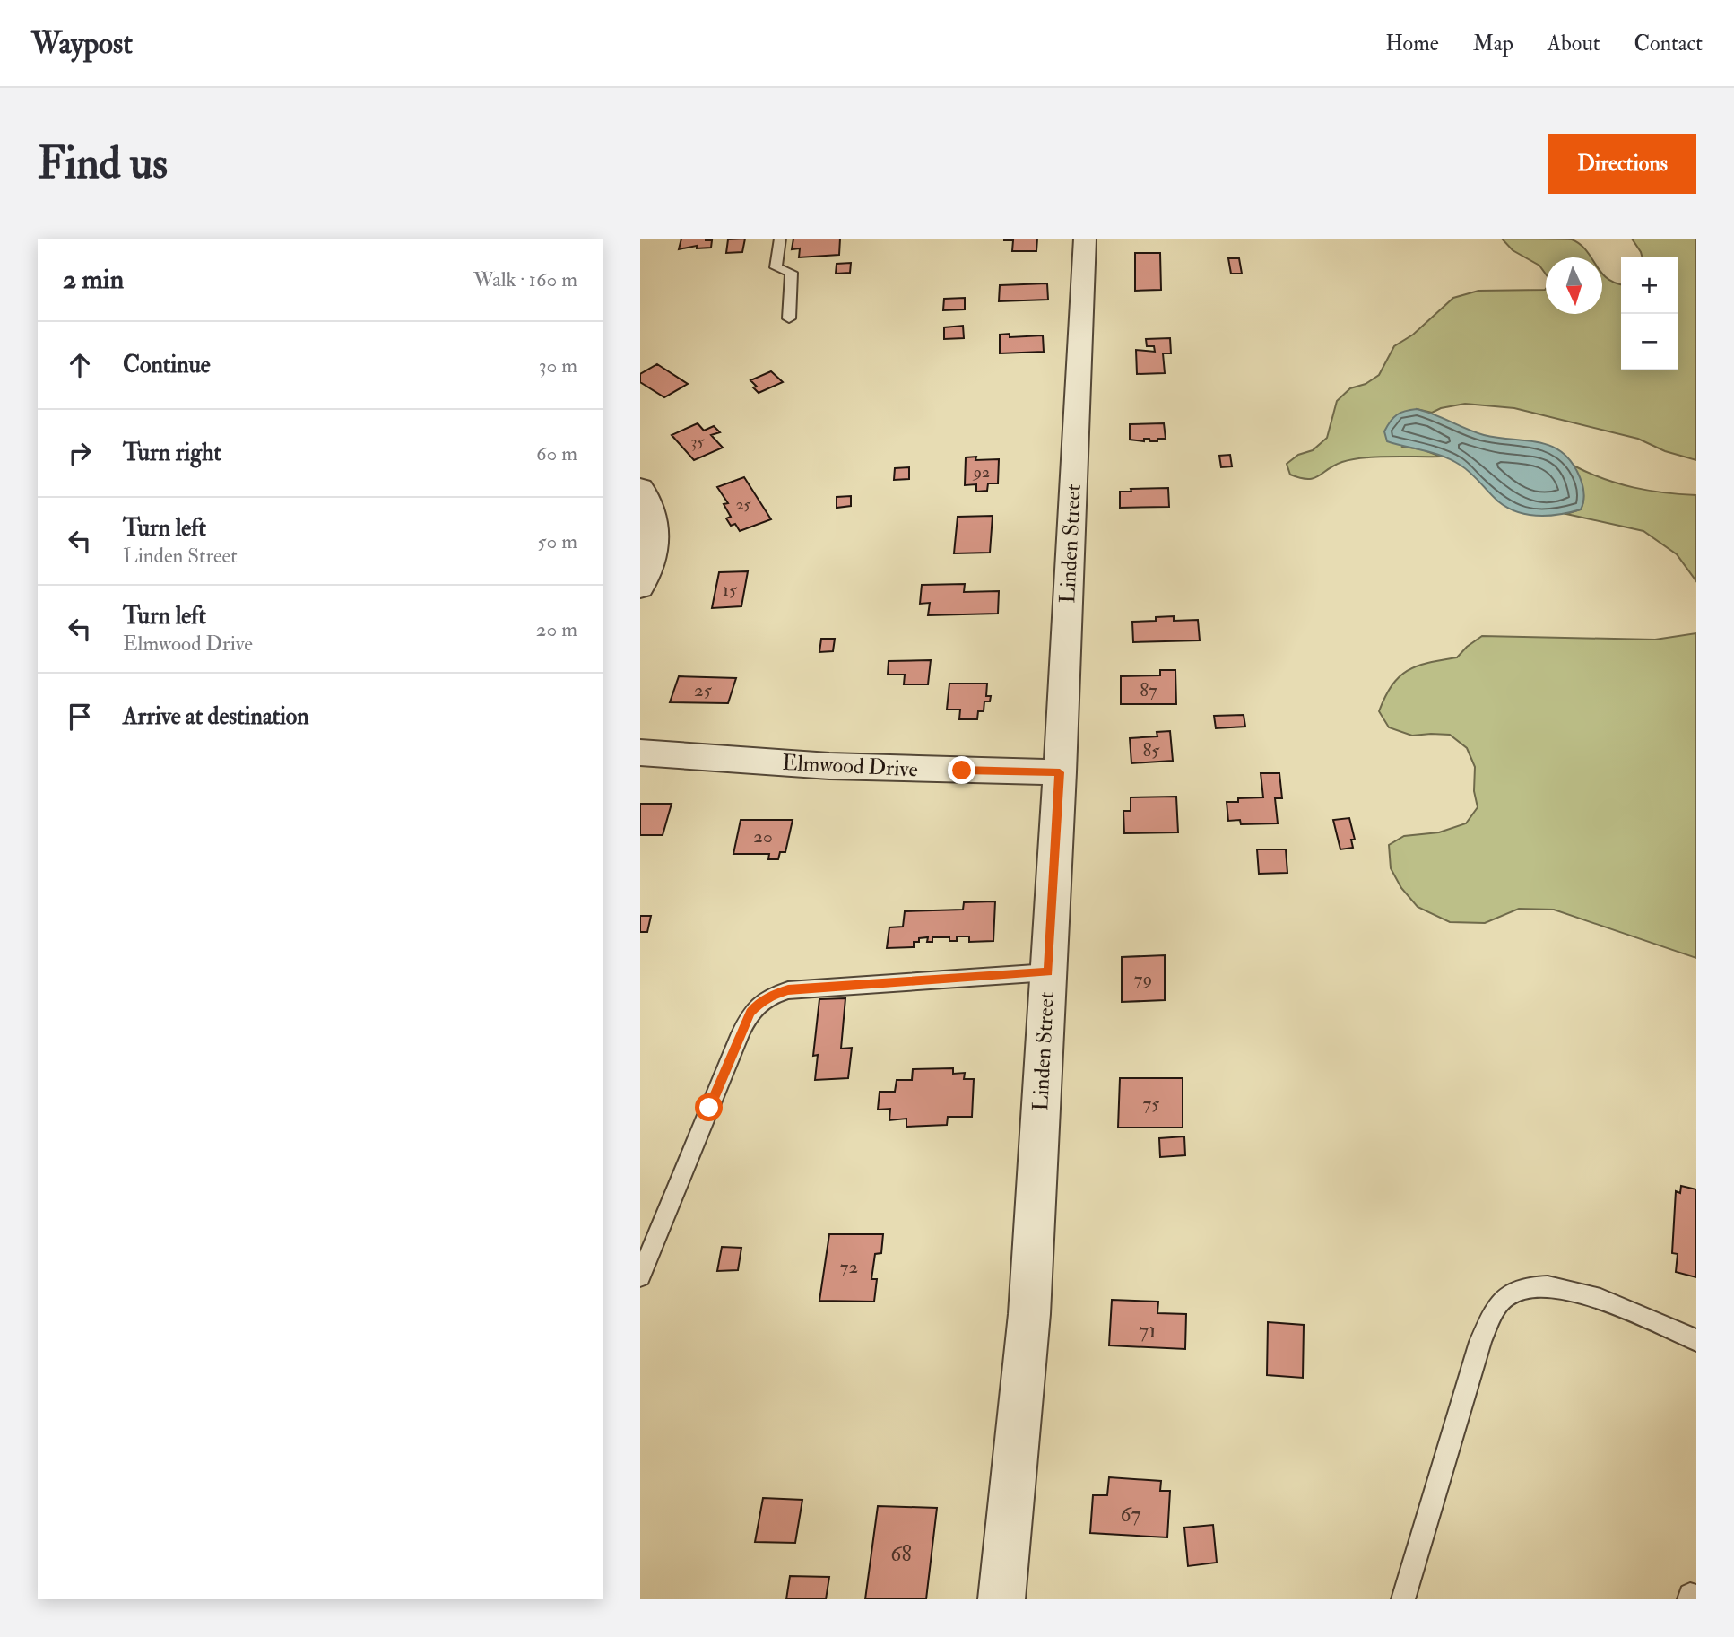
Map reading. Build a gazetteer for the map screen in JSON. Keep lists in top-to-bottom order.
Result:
{
  "streets": {
    "street": ["Linden Street", "Elmwood Drive"]
  },
  "crossings": [
    ["Linden Street", "Elmwood Drive"]
  ],
  "house_numbers": [
    "35",
    "92",
    "25",
    "15",
    "25",
    "87",
    "85",
    "20",
    "79",
    "75",
    "72",
    "71",
    "67",
    "68"
  ],
  "north": "bottom",
  "page": {
    "header": "Waypost",
    "nav": [
      "Home",
      "Map",
      "About",
      "Contact"
    ],
    "buttons": "Directions",
    "title": "Find us",
    "heading": ["2 min", "Walk · 160 m"],
    "map_buttons": ["+", "−"],
    "list": [
      ["Continue", "30 m"],
      ["Turn right", "60 m"],
      ["Turn left", "Linden Street", "50 m"],
      ["Turn left", "Elmwood Drive", "20 m"],
      "Arrive at destination"
    ]
  }
}
